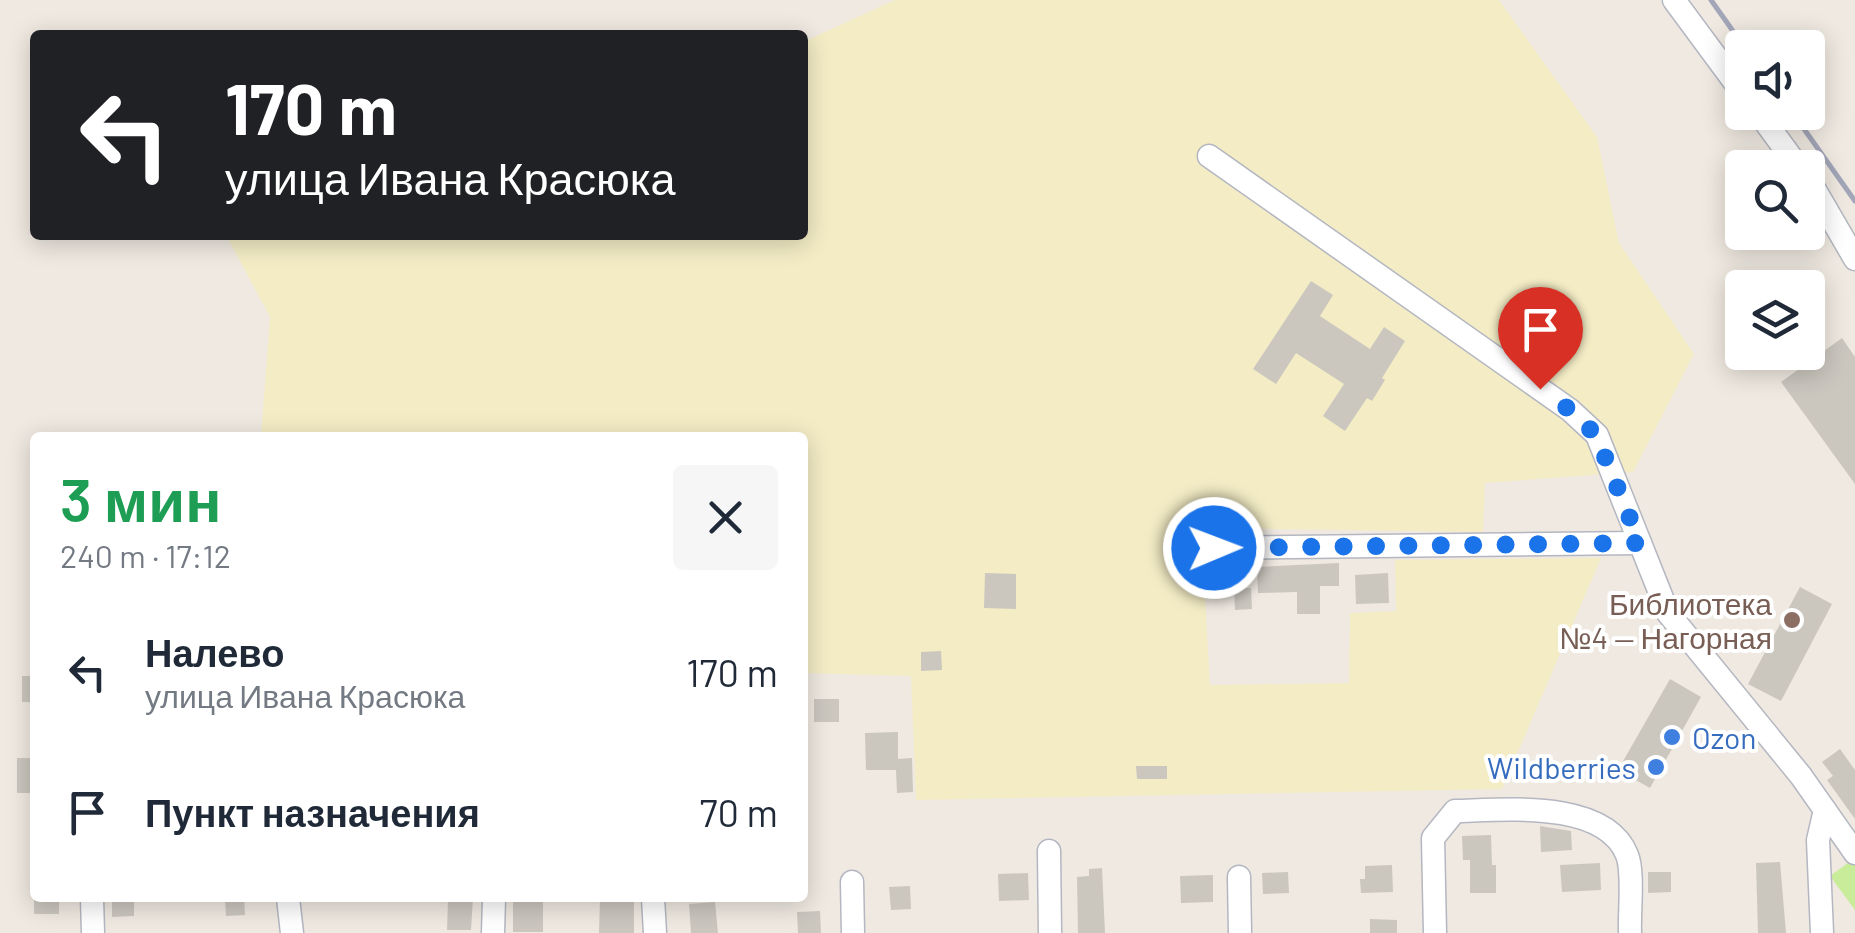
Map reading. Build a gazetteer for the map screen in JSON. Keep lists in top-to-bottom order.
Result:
{
  "places": ["Библиотека №4 — Нагорная", "Ozon", "Wildberries"],
  "page": {
    "turn": ["170 m", "улица Ивана Красюка"],
    "heading": ["3 мин", "240 m · 17:12"],
    "list": [
      {
        "name": "Налево",
        "note": "улица Ивана Красюка",
        "value": "170 m"
      },
      {
        "name": "Пункт назначения",
        "value": "70 m"
      }
    ]
  }
}
